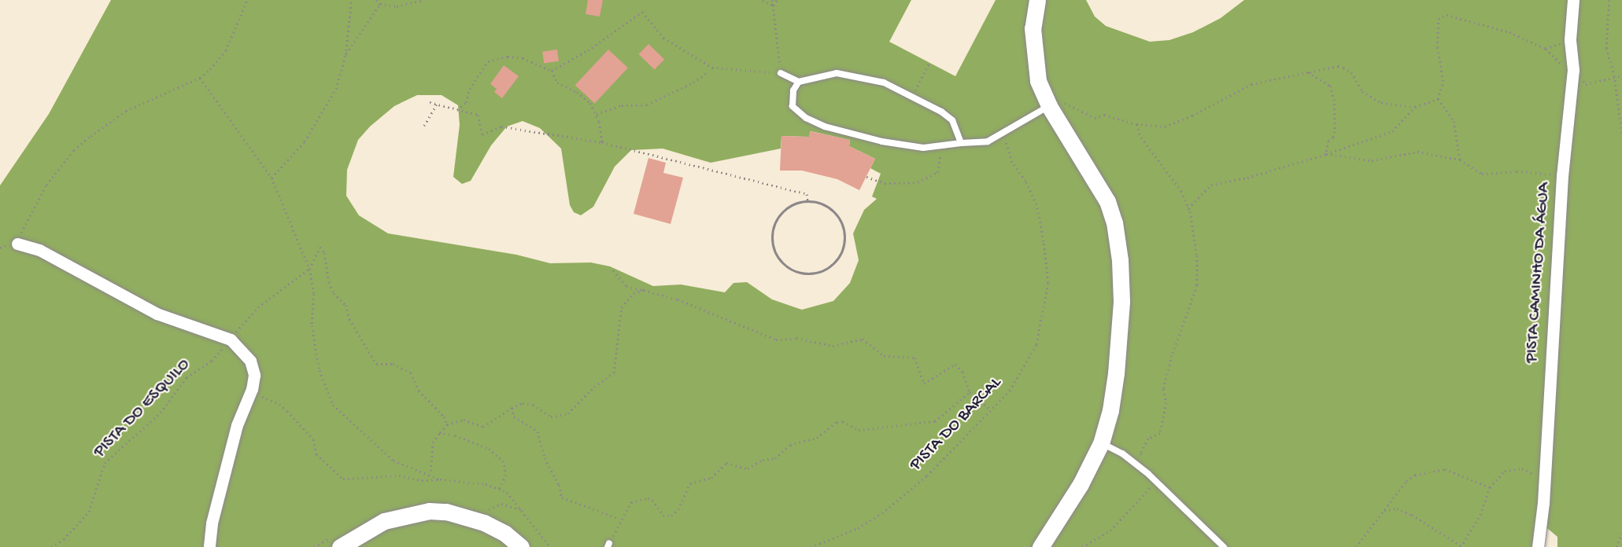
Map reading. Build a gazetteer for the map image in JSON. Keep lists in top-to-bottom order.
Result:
{
  "streets": {
    "street": ["PISTA CAMINHO DA ÁGUA"],
    "path": ["PISTA DO ESQUILO", "PISTA DO BARCAL"]
  }
}
